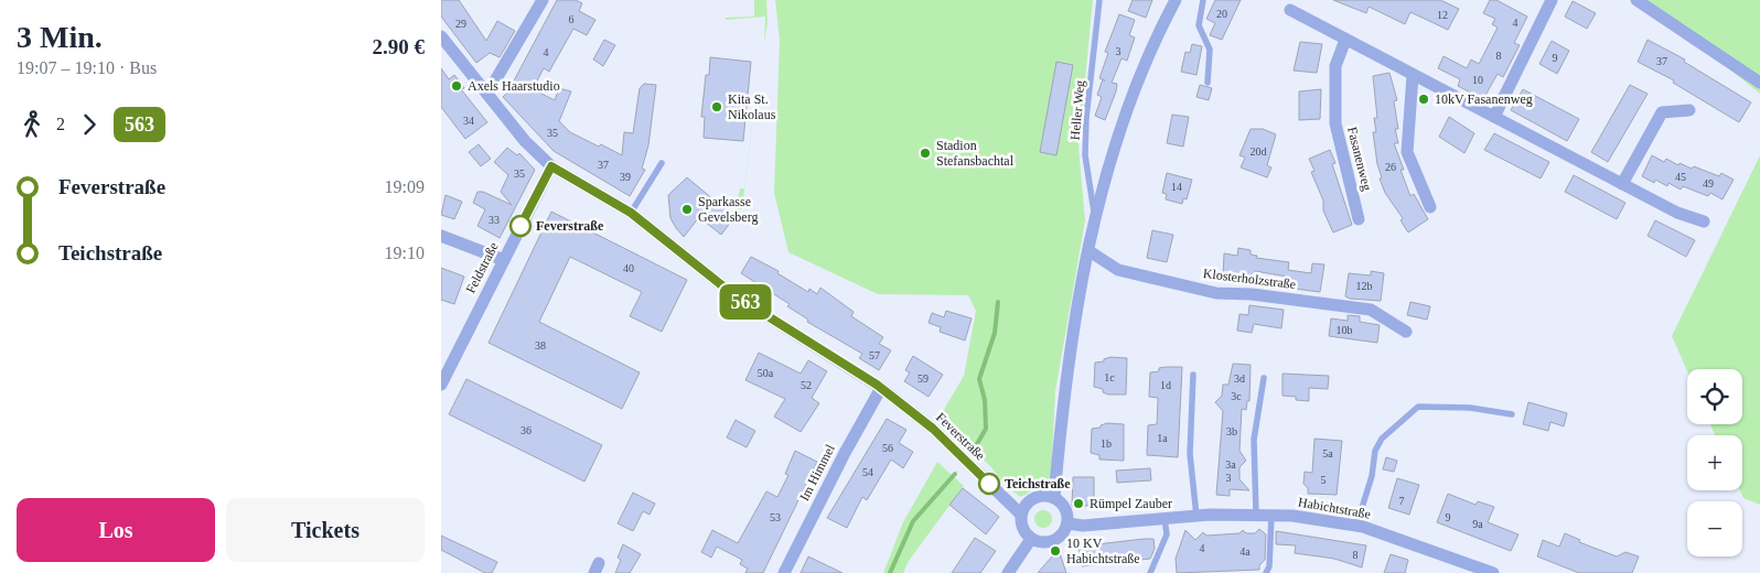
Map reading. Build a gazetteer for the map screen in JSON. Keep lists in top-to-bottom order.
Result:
{
  "streets": {
    "street": [
      "Fasanenweg",
      "Feldstraße",
      "Klosterholzstraße",
      "Feverstraße",
      "Im Himmel",
      "Habichtstraße"
    ],
    "lane": ["Heller Weg"]
  },
  "crossings": [
    ["Feldstraße", "Feverstraße"],
    ["Feverstraße", "Im Himmel"],
    ["Feverstraße", "Habichtstraße"]
  ],
  "places": [
    "Axels Haarstudio",
    "10kV Fasanenweg",
    "Kita St. Nikolaus",
    "Stadion Stefansbachtal",
    "Sparkasse Gevelsberg",
    "Feverstraße",
    "Teichstraße",
    "Rümpel Zauber",
    "10 KV Habichtstraße"
  ],
  "lines": ["bus line 563"],
  "house_numbers": [
    "20",
    "12",
    "6",
    "4",
    "29",
    "3",
    "4",
    "8",
    "9",
    "37",
    "10",
    "34",
    "35",
    "20d",
    "37",
    "26",
    "35",
    "39",
    "45",
    "49",
    "14",
    "33",
    "40",
    "12b",
    "10b",
    "38",
    "57",
    "50a",
    "1c",
    "59",
    "3d",
    "52",
    "1d",
    "3c",
    "36",
    "3b",
    "1a",
    "1b",
    "56",
    "5a",
    "3a",
    "54",
    "3",
    "5",
    "7",
    "53",
    "9",
    "9a",
    "4",
    "4a",
    "8"
  ],
  "page": {
    "heading": ["3 Min.", "19:07 – 19:10 · Bus", "2.90 €"],
    "on_map": "563",
    "legs": ["2", "563"],
    "list": [
      {
        "name": "Feverstraße",
        "value": "19:09"
      },
      {
        "name": "Teichstraße",
        "value": "19:10"
      }
    ],
    "map_buttons": ["+", "−"],
    "buttons": ["Los", "Tickets"]
  }
}
